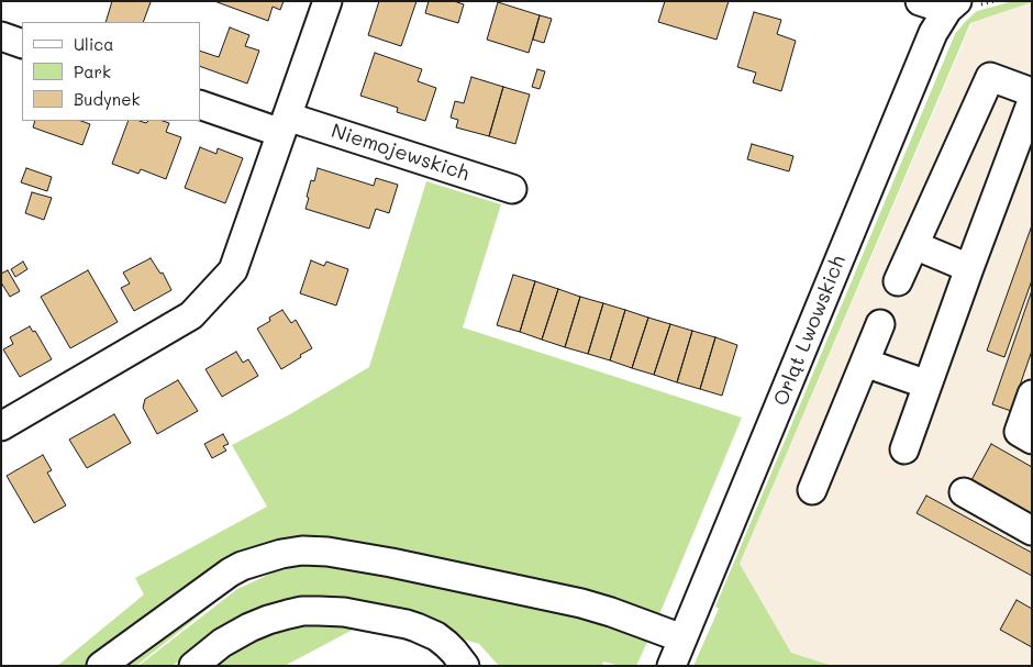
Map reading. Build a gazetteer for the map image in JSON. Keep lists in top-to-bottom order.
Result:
{
  "streets": {
    "street": ["Niemojewskich", "Orląt Lwowskich"]
  },
  "legend": ["Ulica", "Park", "Budynek"]
}
